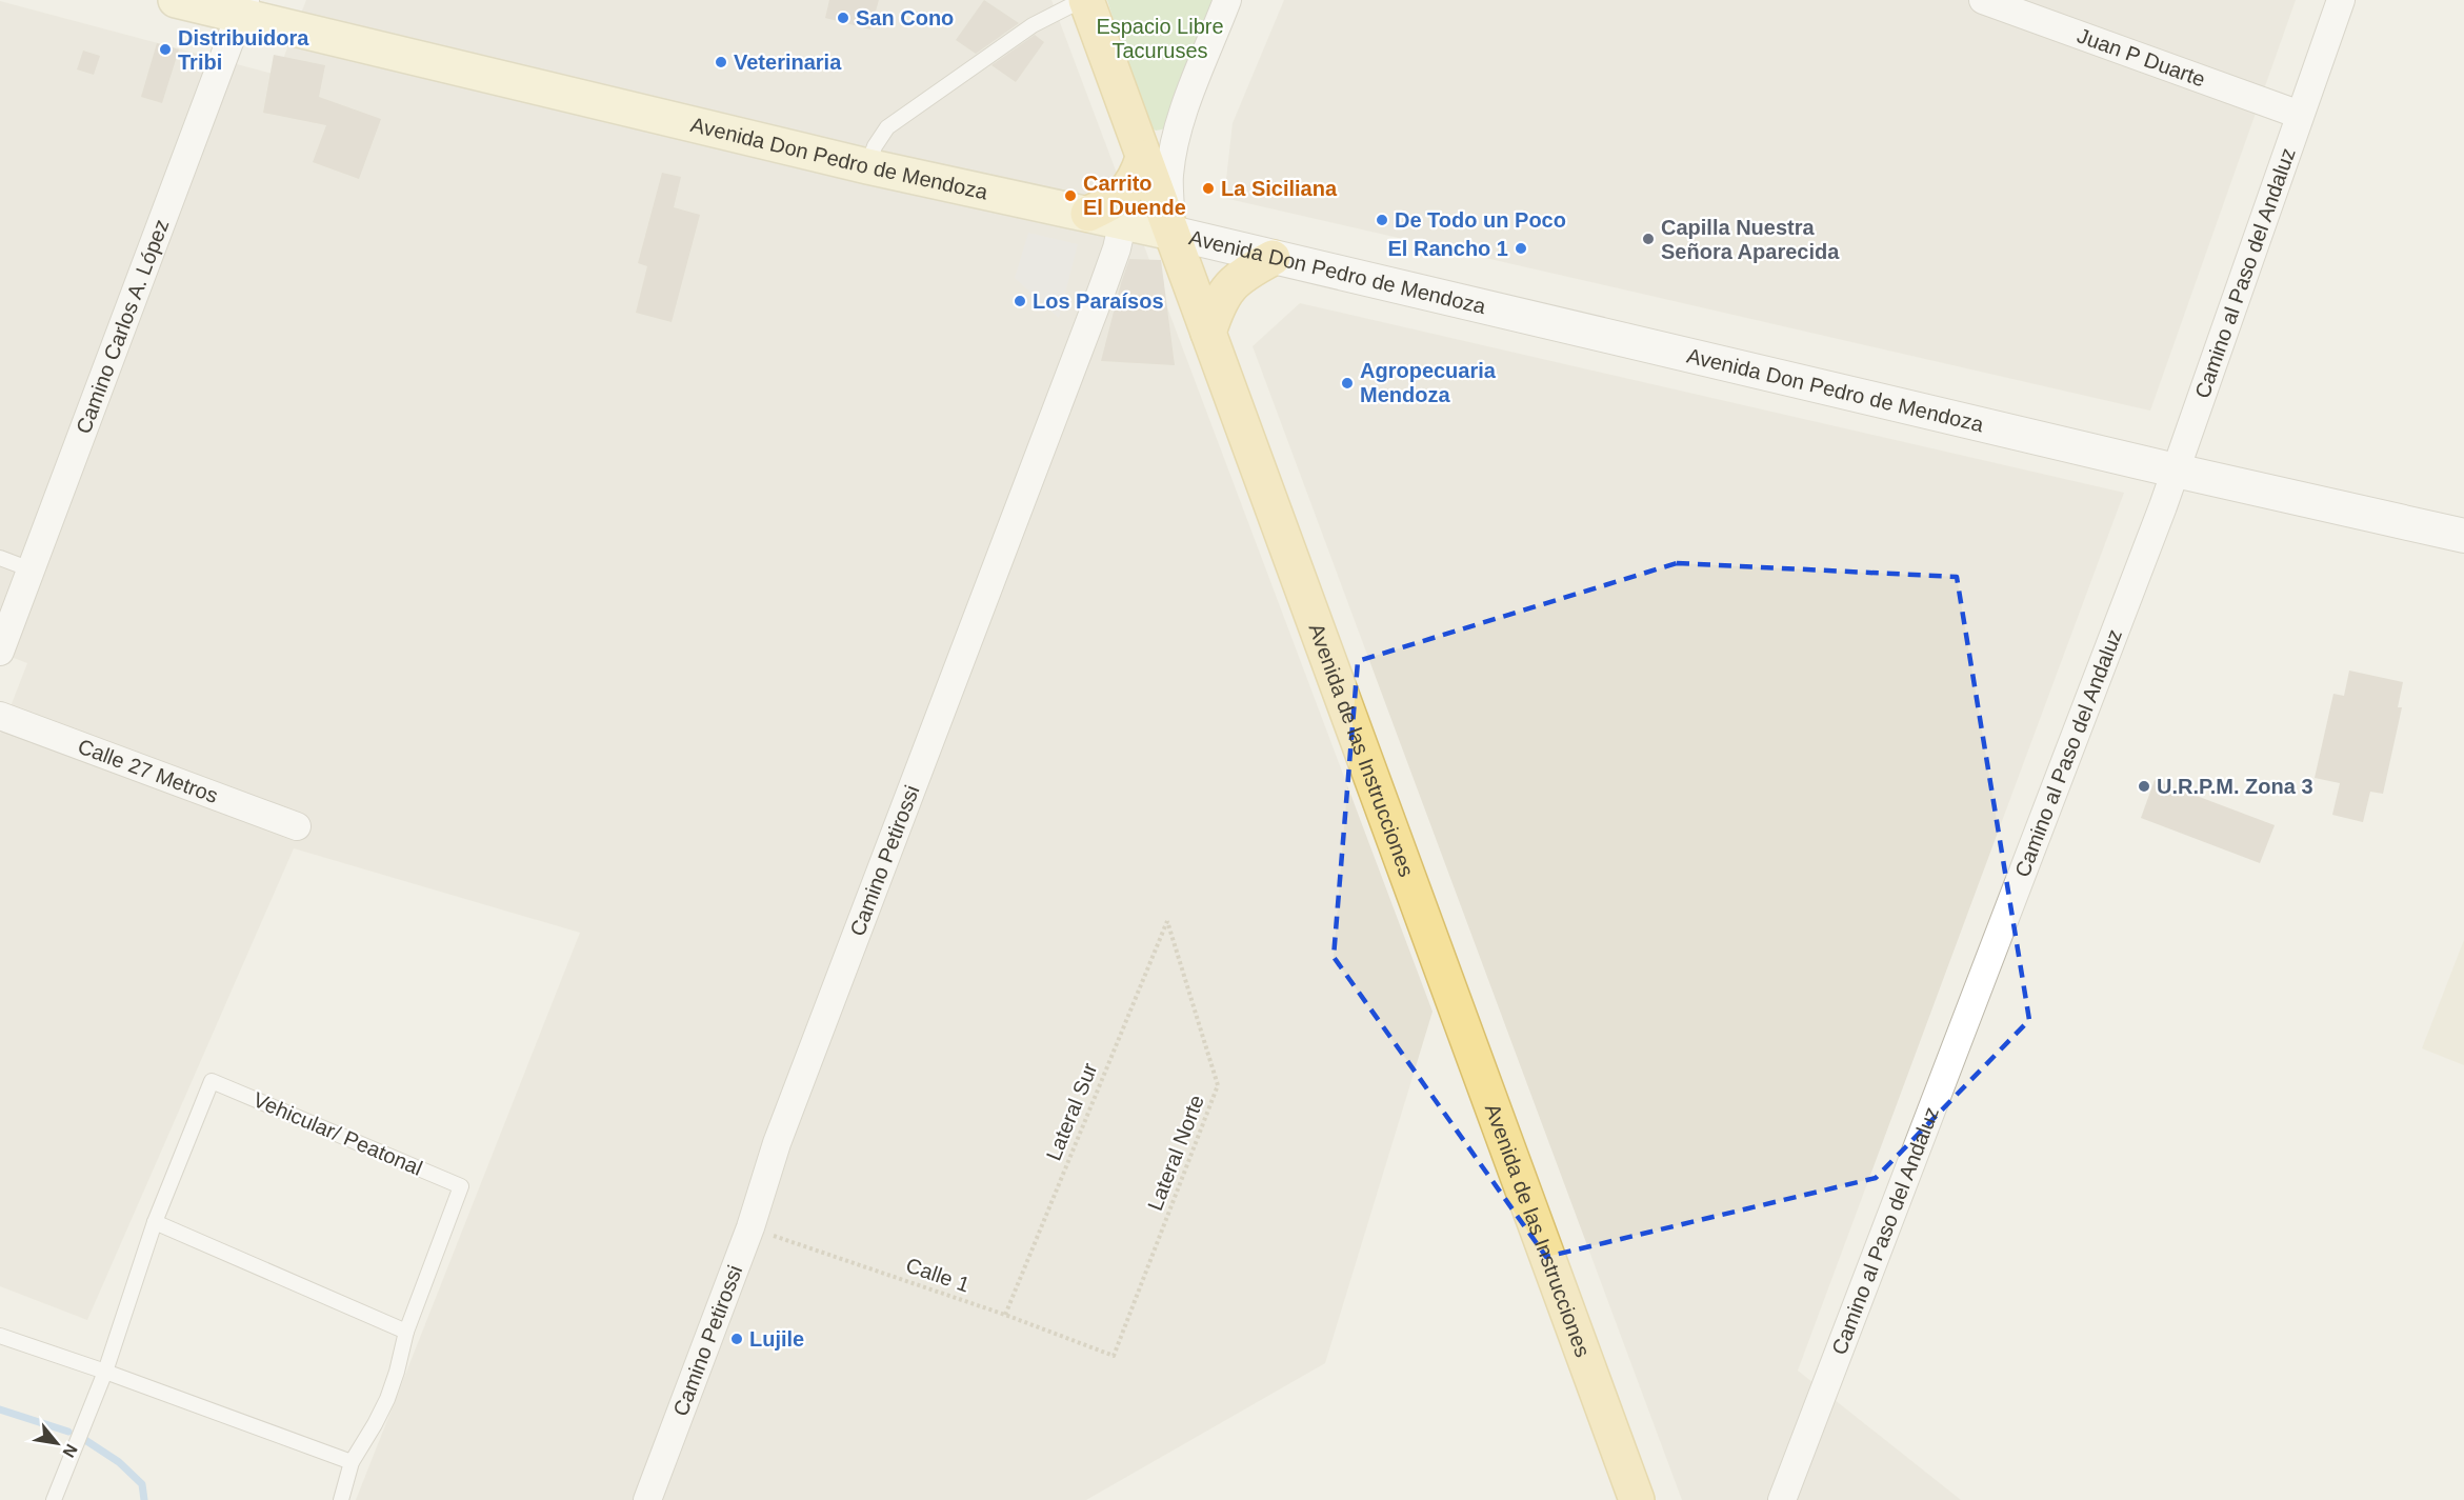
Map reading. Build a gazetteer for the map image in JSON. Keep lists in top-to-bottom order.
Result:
{
  "streets": {
    "main road": ["Avenida Don Pedro de Mendoza", "Avenida de las Instrucciones"],
    "street": [
      "Juan P Duarte",
      "Camino al Paso del Andaluz",
      "Camino Carlos A. López",
      "Calle 27 Metros",
      "Camino Petirossi"
    ],
    "lane": ["Vehicular/ Peatonal"],
    "path": ["Lateral Sur", "Lateral Norte", "Calle 1"]
  },
  "crossings": [
    ["Juan P Duarte", "Camino al Paso del Andaluz"],
    ["Avenida Don Pedro de Mendoza", "Camino al Paso del Andaluz"],
    ["Avenida Don Pedro de Mendoza", "Camino Carlos A. López"],
    ["Avenida Don Pedro de Mendoza", "Avenida de las Instrucciones"],
    ["Avenida Don Pedro de Mendoza", "Camino Petirossi"],
    ["Camino Petirossi", "Calle 1"],
    ["Lateral Sur", "Lateral Norte"],
    ["Lateral Sur", "Calle 1"],
    ["Lateral Norte", "Calle 1"]
  ],
  "parks": ["Espacio Libre Tacuruses"],
  "places": [
    "San Cono",
    "Distribuidora Tribi",
    "Veterinaria",
    "La Siciliana",
    "Carrito El Duende",
    "De Todo un Poco",
    "Capilla Nuestra Señora Aparecida",
    "El Rancho 1",
    "Los Paraísos",
    "Agropecuaria Mendoza",
    "U.R.P.M. Zona 3",
    "Lujile"
  ],
  "north": "bottom right"
}
